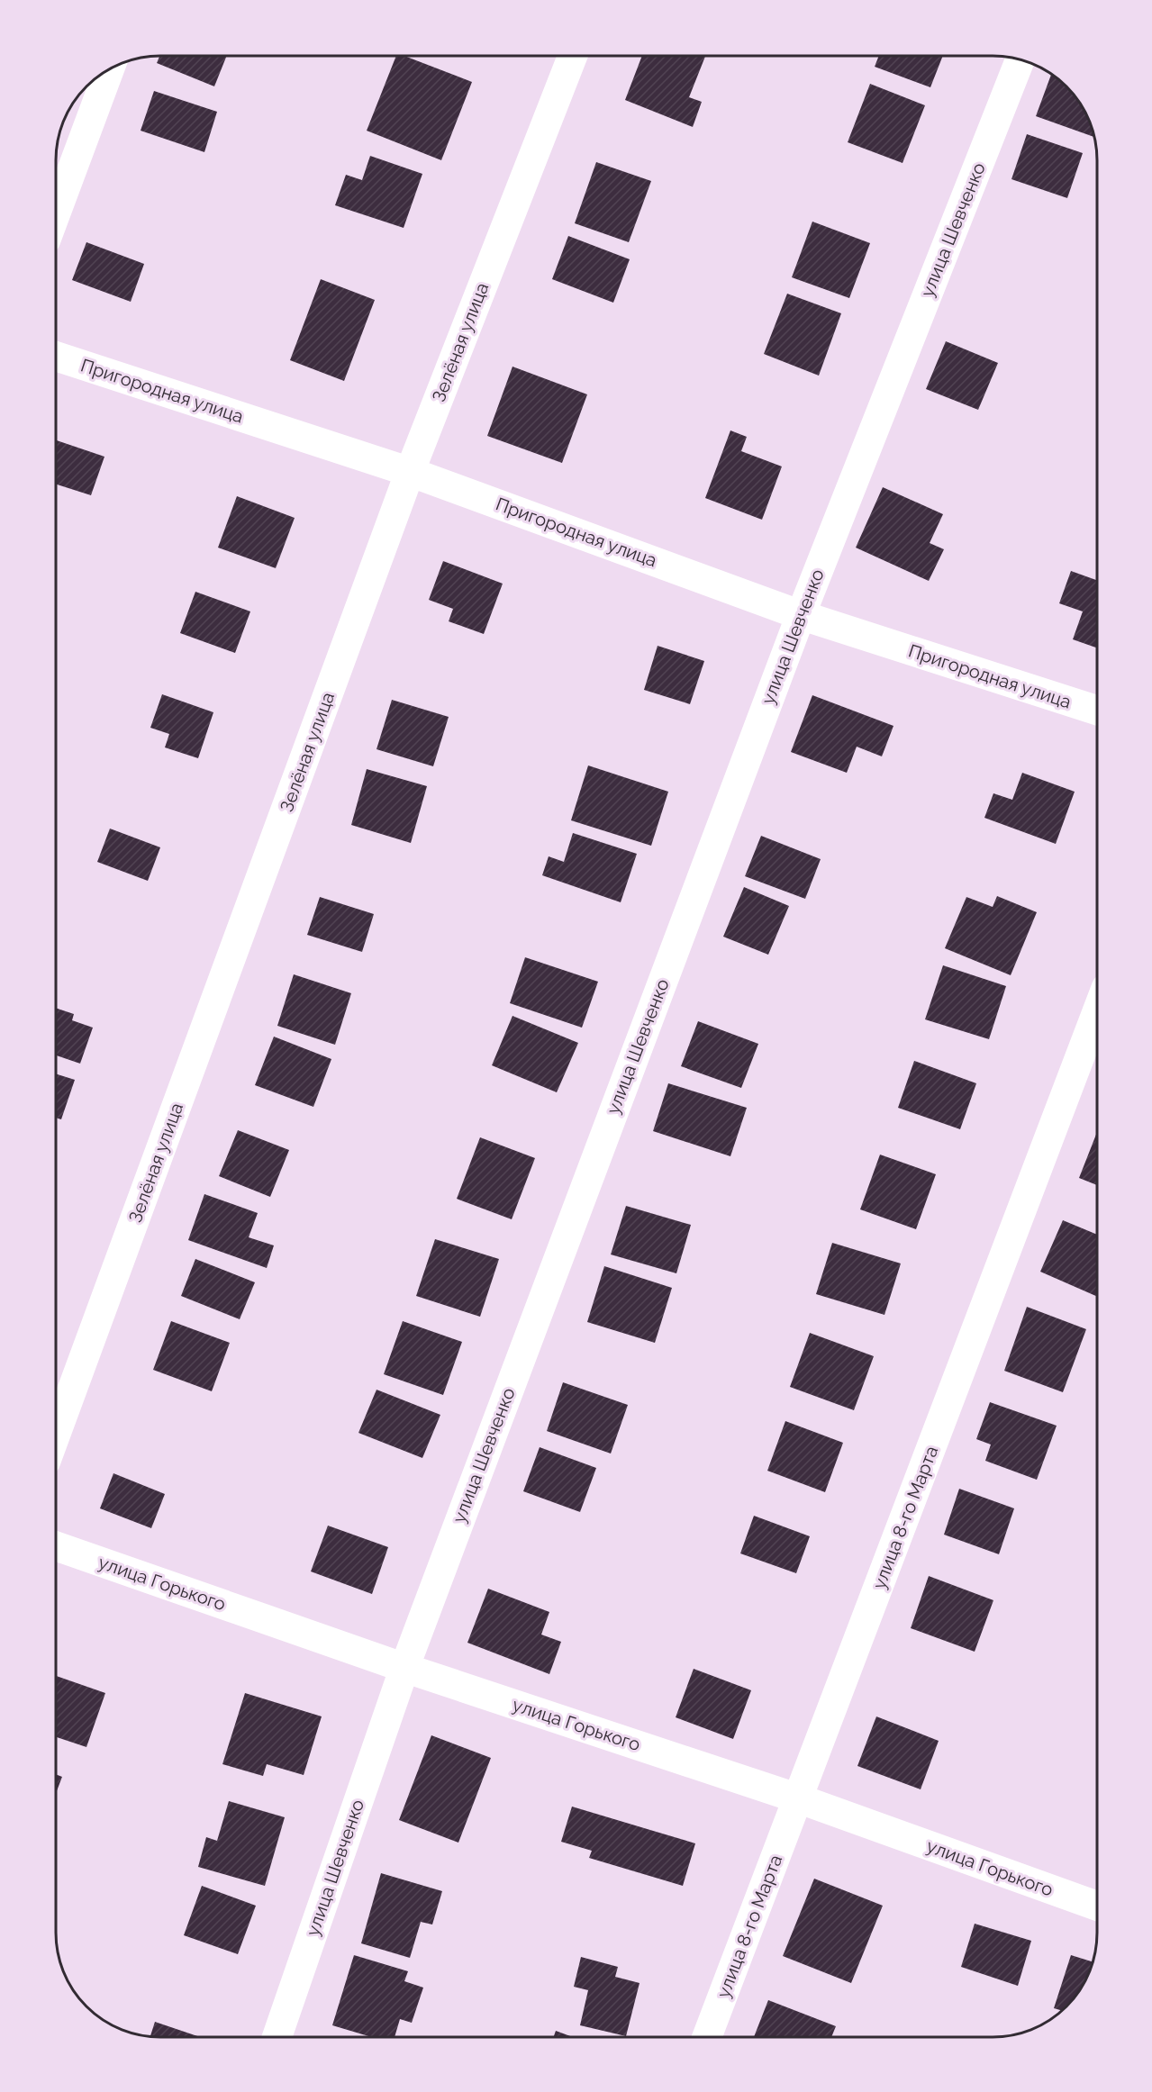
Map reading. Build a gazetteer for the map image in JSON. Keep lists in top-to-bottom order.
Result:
{
  "streets": {
    "street": [
      "улица Шевченко",
      "Зелёная улица",
      "Пригородная улица",
      "улица 8-го Марта",
      "улица Горького"
    ]
  },
  "crossings": [
    ["улица Шевченко", "Пригородная улица"],
    ["улица Шевченко", "улица Горького"],
    ["Зелёная улица", "Пригородная улица"],
    ["улица 8-го Марта", "улица Горького"]
  ]
}
